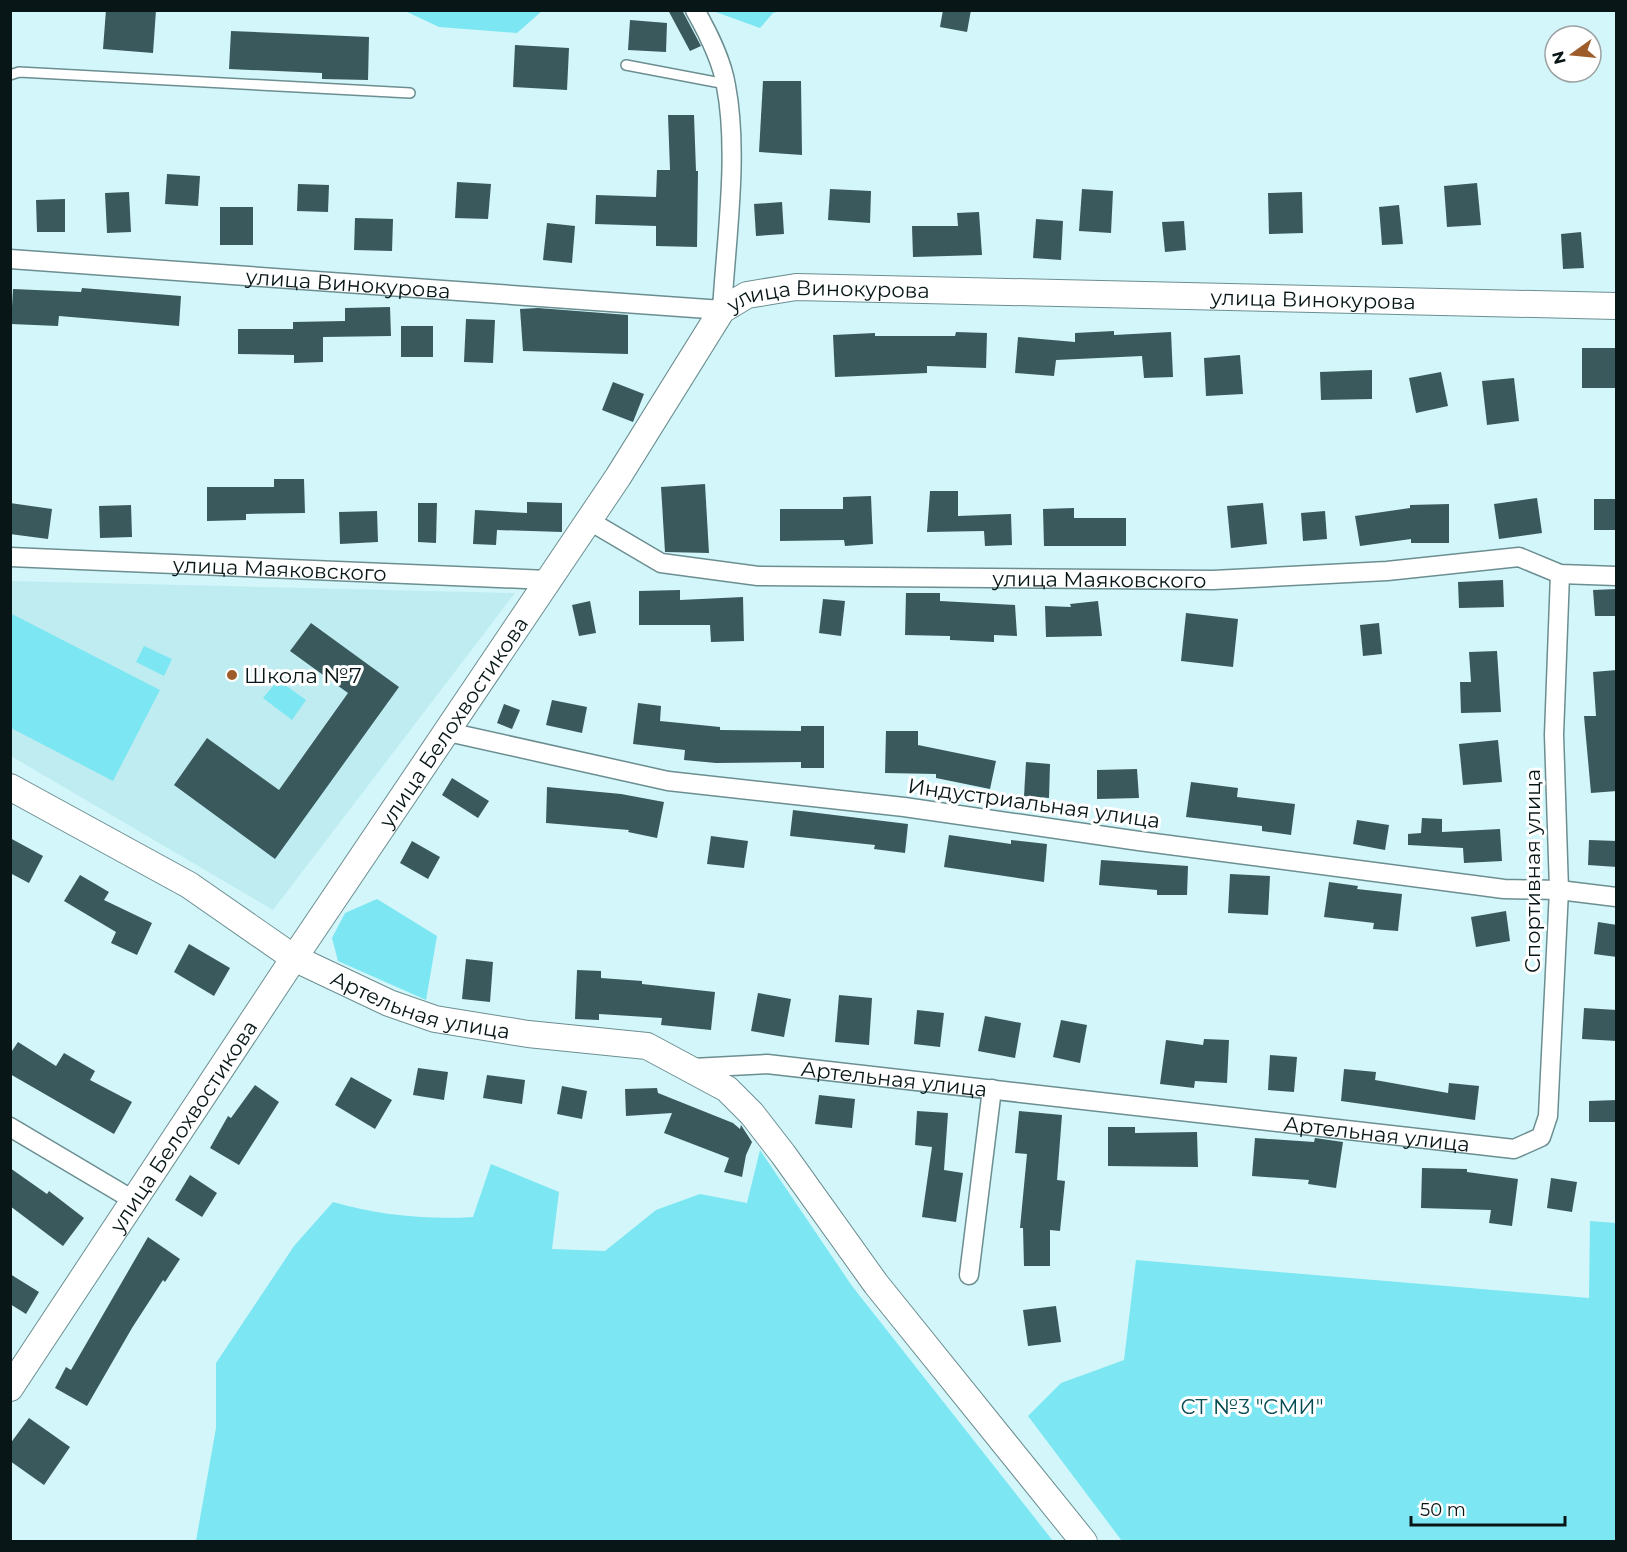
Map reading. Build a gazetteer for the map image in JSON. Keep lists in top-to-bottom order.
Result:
{
  "streets": {
    "main road": ["улица Винокурова", "улица Белохвостикова", "Артельная улица"],
    "street": ["улица Маяковского", "Индустриальная улица", "Спортивная улица"]
  },
  "crossings": [
    ["улица Винокурова", "улица Белохвостикова"],
    ["улица Маяковского", "улица Белохвостикова"],
    ["улица Маяковского", "Спортивная улица"],
    ["улица Белохвостикова", "Индустриальная улица"],
    ["улица Белохвостикова", "Артельная улица"],
    ["Индустриальная улица", "Спортивная улица"],
    ["Спортивная улица", "Артельная улица"]
  ],
  "parks": ["СТ №3 \"СМИ\""],
  "places": ["Школа №7"],
  "scale_bar": "50 m",
  "north": "left"
}
